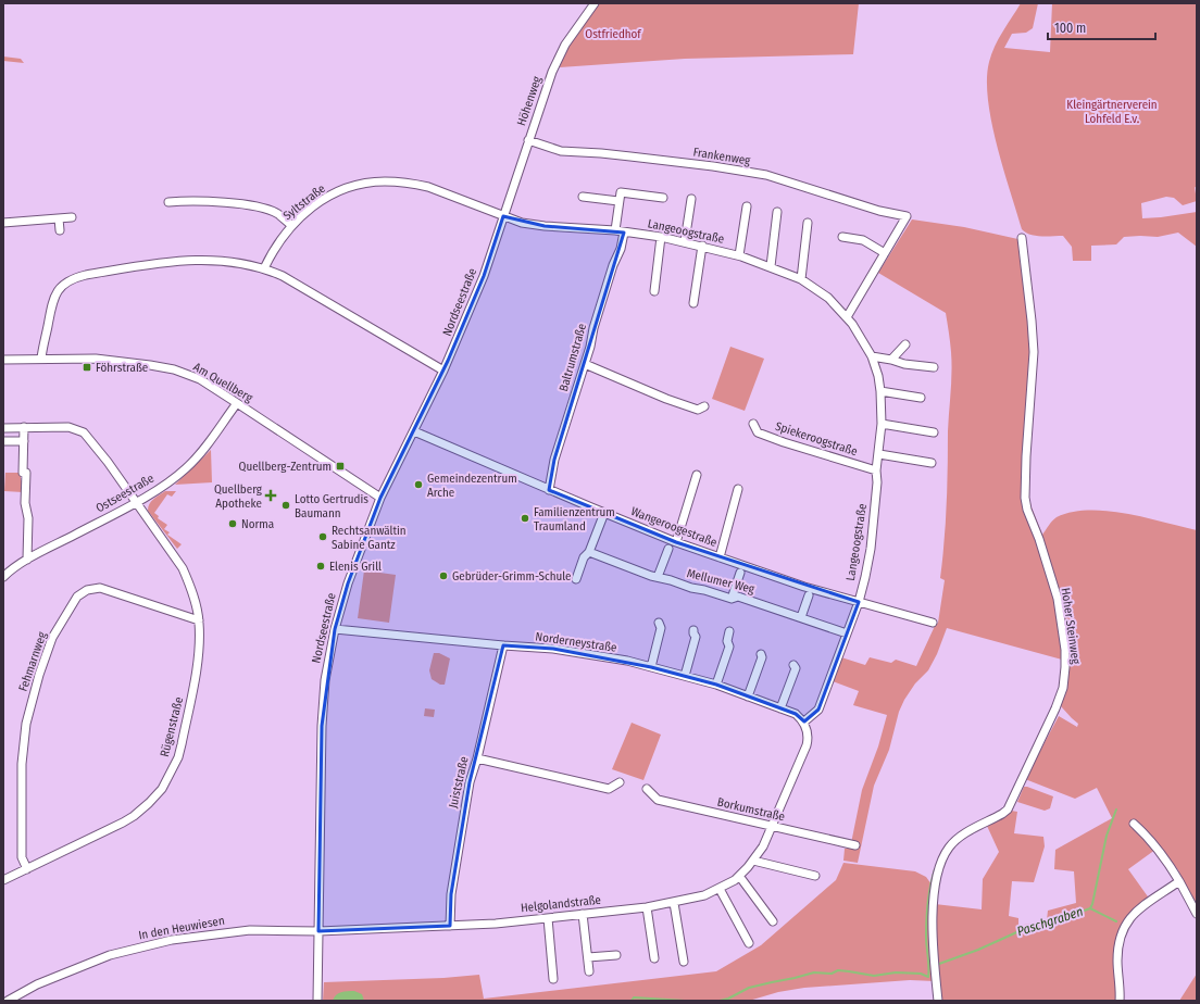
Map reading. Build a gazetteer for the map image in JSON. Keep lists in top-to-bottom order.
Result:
{
  "streets": {
    "street": [
      "Höhenweg",
      "Frankenweg",
      "Syltstraße",
      "Langeoogstraße",
      "Nordseestraße",
      "Baltrumstraße",
      "Am Quellberg",
      "Spiekeroogstraße",
      "Ostseestraße",
      "Wangeroogestraße",
      "Mellumer Weg",
      "Hoher Steinweg",
      "Norderneystraße",
      "Fehmarnweg",
      "Rügenstraße",
      "Juiststraße",
      "Borkumstraße",
      "Helgolandstraße",
      "In den Heuwiesen"
    ]
  },
  "crossings": [
    ["Höhenweg", "Frankenweg"],
    ["Höhenweg", "Syltstraße"],
    ["Höhenweg", "Langeoogstraße"],
    ["Höhenweg", "Nordseestraße"],
    ["Syltstraße", "Langeoogstraße"],
    ["Syltstraße", "Nordseestraße"],
    ["Langeoogstraße", "Nordseestraße"],
    ["Langeoogstraße", "Baltrumstraße"],
    ["Langeoogstraße", "Spiekeroogstraße"],
    ["Langeoogstraße", "Wangeroogestraße"],
    ["Nordseestraße", "Am Quellberg"],
    ["Nordseestraße", "Wangeroogestraße"],
    ["Nordseestraße", "Norderneystraße"],
    ["Nordseestraße", "Helgolandstraße"],
    ["Nordseestraße", "In den Heuwiesen"],
    ["Baltrumstraße", "Wangeroogestraße"],
    ["Am Quellberg", "Ostseestraße"],
    ["Ostseestraße", "Rügenstraße"],
    ["Norderneystraße", "Juiststraße"],
    ["Fehmarnweg", "Rügenstraße"],
    ["Juiststraße", "Helgolandstraße"],
    ["Borkumstraße", "Helgolandstraße"],
    ["Helgolandstraße", "In den Heuwiesen"]
  ],
  "water": ["Paschgraben"],
  "parks": ["Ostfriedhof", "Kleingärtnerverein Lohfeld E.v."],
  "places": {
    "transit": ["Föhrstraße", "Quellberg-Zentrum"],
    "other": [
      "Gemeindezentrum Arche",
      "Lotto Gertrudis Baumann",
      "Familienzentrum Traumland",
      "Norma",
      "Rechtsanwältin Sabine Gantz",
      "Elenis Grill",
      "Gebrüder-Grimm-Schule"
    ],
    "health": ["Quellberg Apotheke"]
  },
  "scale_bar": "100 m"
}
